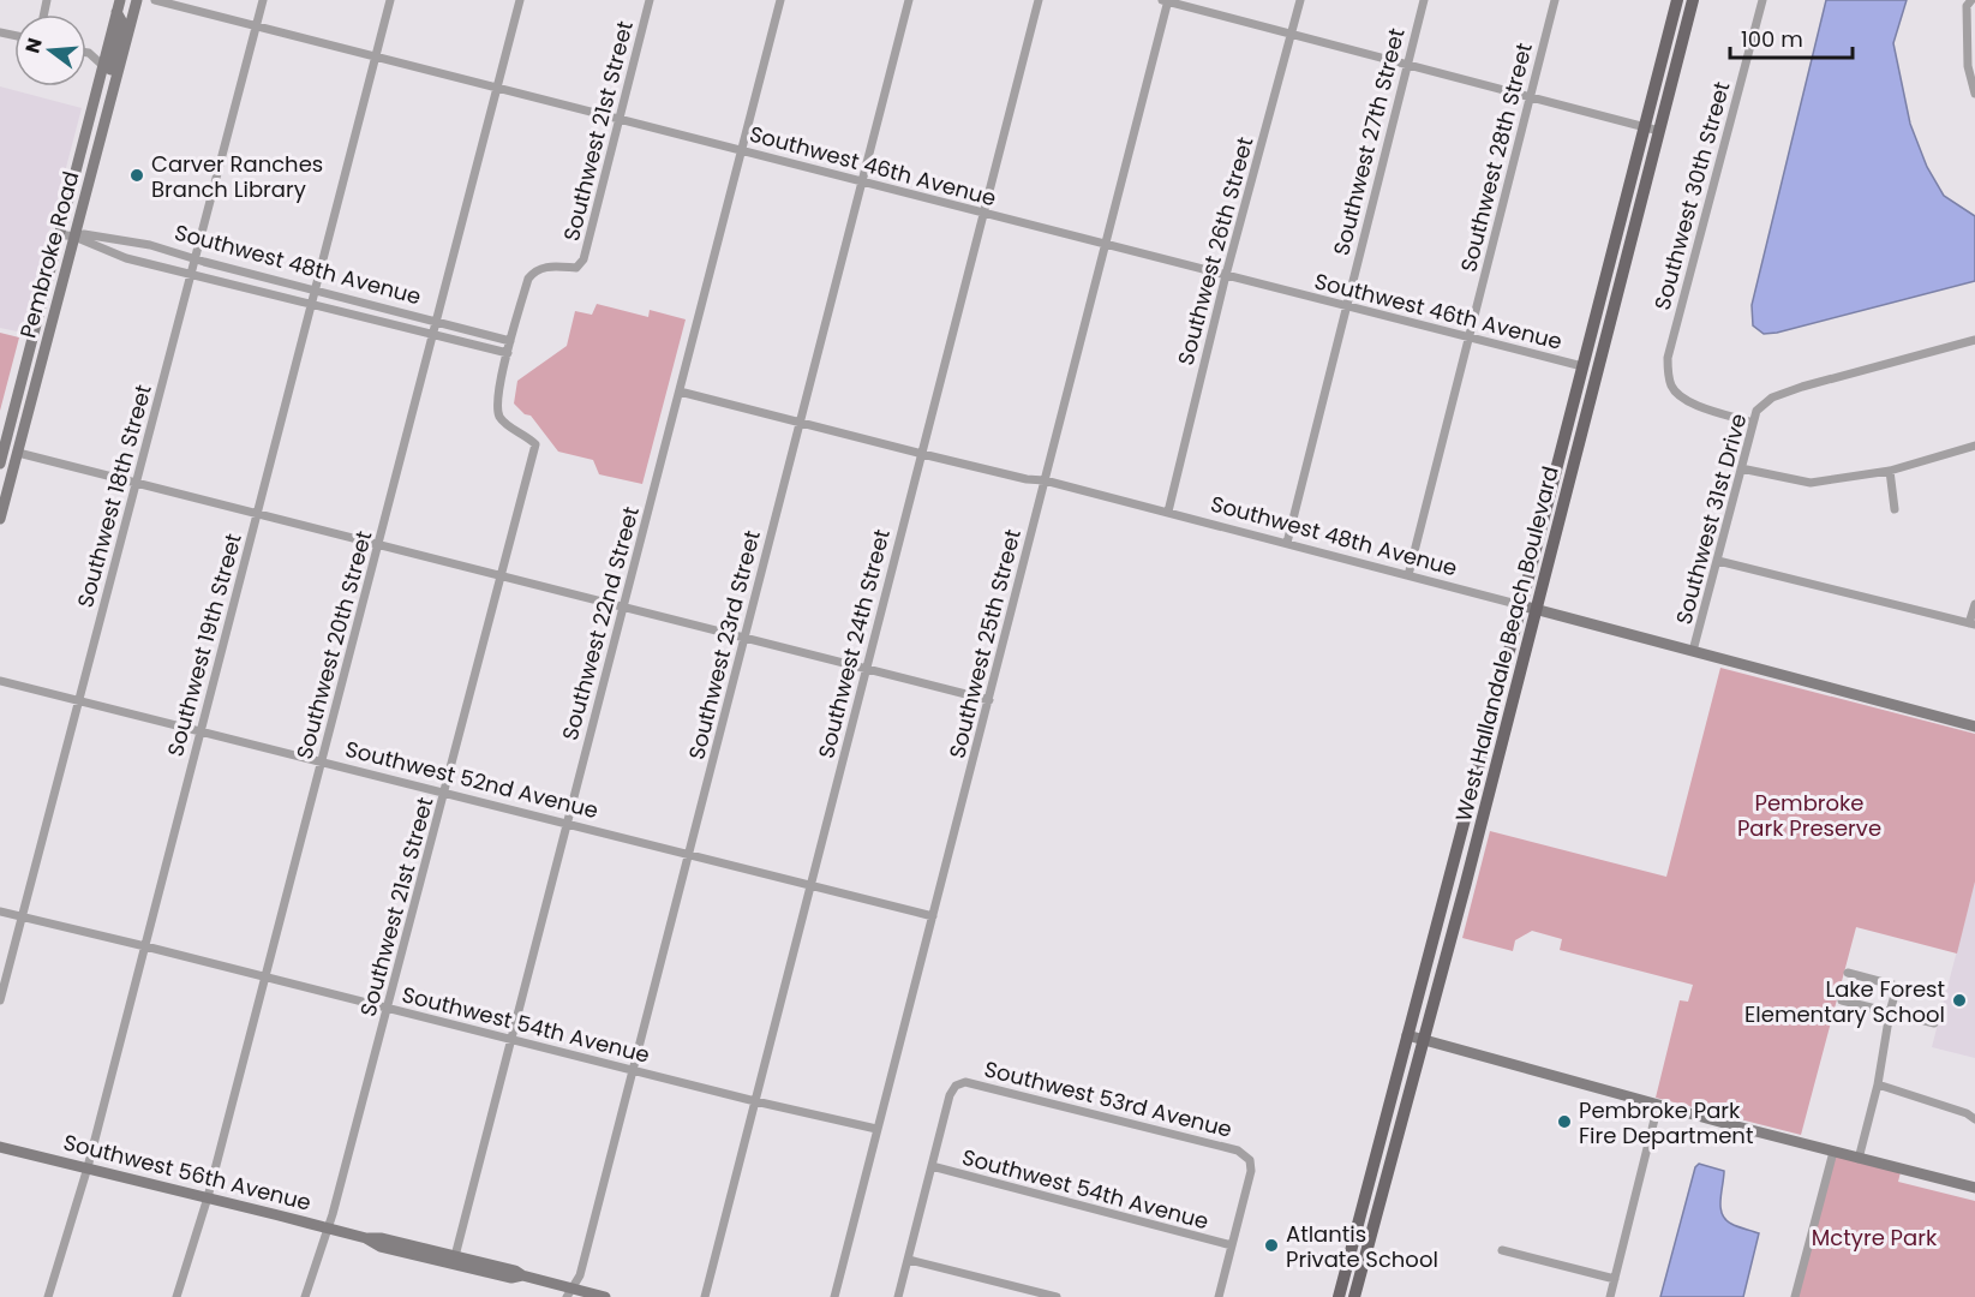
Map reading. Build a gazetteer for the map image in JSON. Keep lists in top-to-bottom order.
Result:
{
  "streets": {
    "main road": ["West Hallandale Beach Boulevard"],
    "street": [
      "Southwest 21st Street",
      "Southwest 27th Street",
      "Southwest 28th Street",
      "Southwest 46th Avenue",
      "Southwest 30th Street",
      "Southwest 26th Street",
      "Pembroke Road",
      "Southwest 48th Avenue",
      "Southwest 18th Street",
      "Southwest 31st Drive",
      "Southwest 22nd Street",
      "Southwest 24th Street",
      "Southwest 25th Street",
      "Southwest 19th Street",
      "Southwest 20th Street",
      "Southwest 23rd Street",
      "Southwest 52nd Avenue",
      "Southwest 54th Avenue",
      "Southwest 53rd Avenue",
      "Southwest 56th Avenue"
    ]
  },
  "crossings": [
    ["Southwest 21st Street", "Southwest 46th Avenue"],
    ["Southwest 21st Street", "Southwest 48th Avenue"],
    ["Southwest 21st Street", "Southwest 52nd Avenue"],
    ["Southwest 21st Street", "Southwest 54th Avenue"],
    ["Southwest 21st Street", "Southwest 56th Avenue"],
    ["Southwest 27th Street", "Southwest 46th Avenue"],
    ["Southwest 27th Street", "Southwest 48th Avenue"],
    ["Southwest 28th Street", "Southwest 46th Avenue"],
    ["Southwest 28th Street", "Southwest 48th Avenue"],
    ["Southwest 46th Avenue", "Southwest 26th Street"],
    ["Southwest 46th Avenue", "Southwest 18th Street"],
    ["Southwest 46th Avenue", "Southwest 22nd Street"],
    ["Southwest 46th Avenue", "Southwest 24th Street"],
    ["Southwest 46th Avenue", "Southwest 25th Street"],
    ["Southwest 46th Avenue", "West Hallandale Beach Boulevard"],
    ["Southwest 46th Avenue", "Southwest 19th Street"],
    ["Southwest 46th Avenue", "Southwest 20th Street"],
    ["Southwest 46th Avenue", "Southwest 23rd Street"],
    ["Southwest 30th Street", "Southwest 31st Drive"],
    ["Southwest 26th Street", "Southwest 48th Avenue"],
    ["Pembroke Road", "Southwest 48th Avenue"],
    ["Southwest 48th Avenue", "Southwest 18th Street"],
    ["Southwest 48th Avenue", "Southwest 31st Drive"],
    ["Southwest 48th Avenue", "Southwest 22nd Street"],
    ["Southwest 48th Avenue", "Southwest 24th Street"],
    ["Southwest 48th Avenue", "Southwest 25th Street"],
    ["Southwest 48th Avenue", "West Hallandale Beach Boulevard"],
    ["Southwest 48th Avenue", "Southwest 19th Street"],
    ["Southwest 48th Avenue", "Southwest 20th Street"],
    ["Southwest 48th Avenue", "Southwest 23rd Street"],
    ["Southwest 18th Street", "Southwest 52nd Avenue"],
    ["Southwest 18th Street", "Southwest 54th Avenue"],
    ["Southwest 22nd Street", "Southwest 52nd Avenue"],
    ["Southwest 22nd Street", "Southwest 54th Avenue"],
    ["Southwest 22nd Street", "Southwest 56th Avenue"],
    ["Southwest 24th Street", "Southwest 52nd Avenue"],
    ["Southwest 24th Street", "Southwest 54th Avenue"],
    ["Southwest 25th Street", "Southwest 52nd Avenue"],
    ["Southwest 25th Street", "Southwest 54th Avenue"],
    ["Southwest 19th Street", "Southwest 52nd Avenue"],
    ["Southwest 19th Street", "Southwest 54th Avenue"],
    ["Southwest 19th Street", "Southwest 56th Avenue"],
    ["Southwest 20th Street", "Southwest 52nd Avenue"],
    ["Southwest 20th Street", "Southwest 54th Avenue"],
    ["Southwest 20th Street", "Southwest 56th Avenue"],
    ["Southwest 23rd Street", "Southwest 52nd Avenue"],
    ["Southwest 23rd Street", "Southwest 54th Avenue"],
    ["Southwest 23rd Street", "Southwest 56th Avenue"],
    ["Southwest 54th Avenue", "Southwest 53rd Avenue"]
  ],
  "parks": ["Pembroke Park Preserve", "Mctyre Park"],
  "places": [
    "Carver Ranches Branch Library",
    "Lake Forest Elementary School",
    "Pembroke Park Fire Department",
    "Atlantis Private School"
  ],
  "scale_bar": "100 m",
  "north": "left"
}
